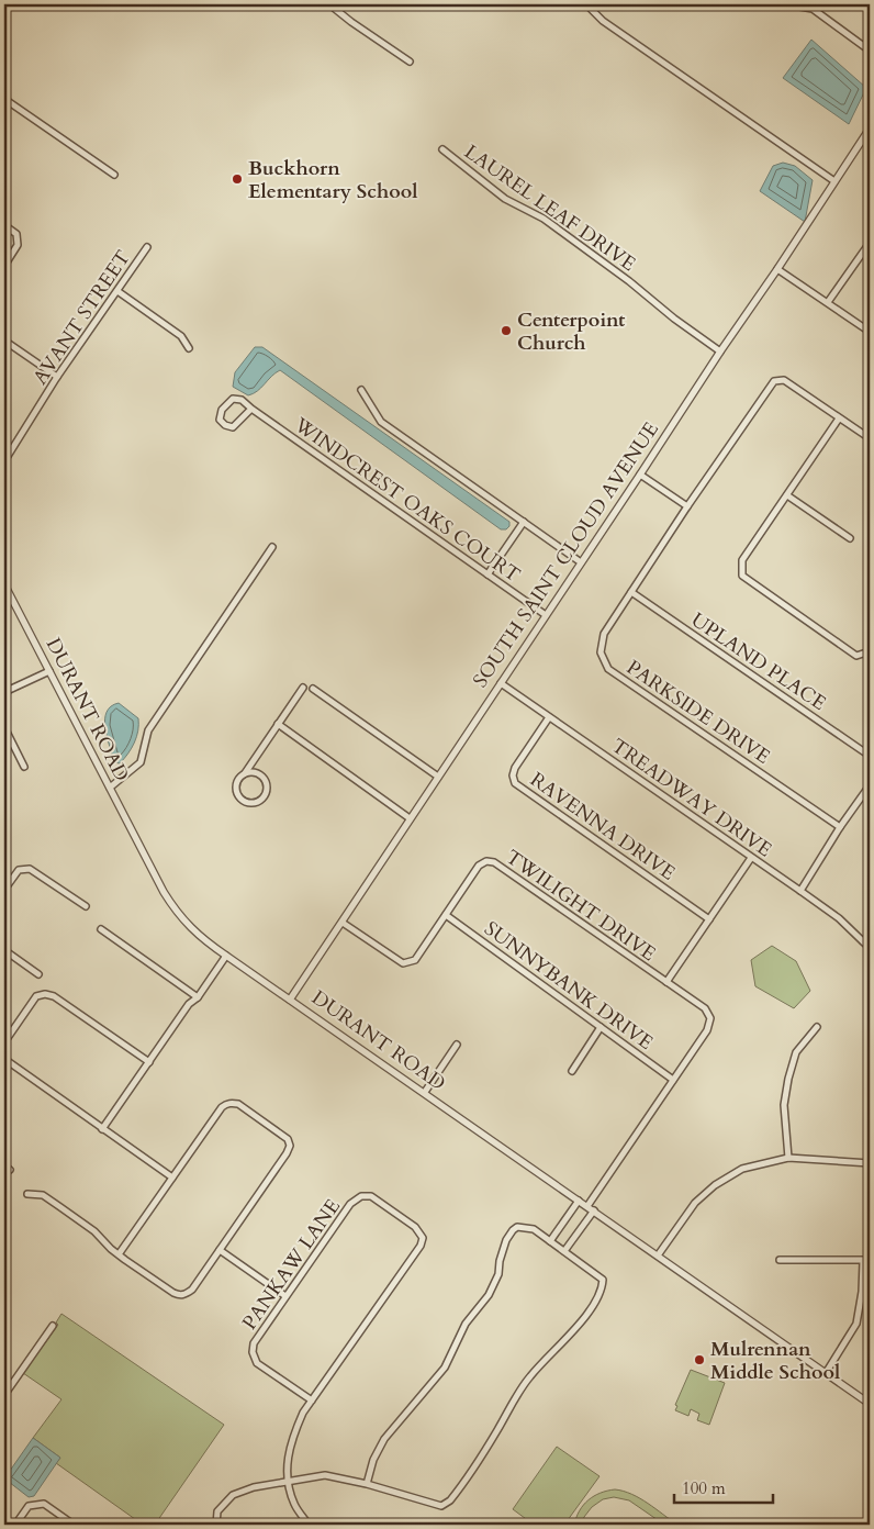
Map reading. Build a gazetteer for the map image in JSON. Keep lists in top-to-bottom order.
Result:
{
  "streets": {
    "street": [
      "LAUREL LEAF DRIVE",
      "AVANT STREET",
      "WINDCREST OAKS COURT",
      "SOUTH SAINT CLOUD AVENUE",
      "UPLAND PLACE",
      "DURANT ROAD",
      "PARKSIDE DRIVE",
      "TREADWAY DRIVE",
      "RAVENNA DRIVE",
      "TWILIGHT DRIVE",
      "SUNNYBANK DRIVE",
      "PANKAW LANE"
    ]
  },
  "crossings": [
    ["LAUREL LEAF DRIVE", "SOUTH SAINT CLOUD AVENUE"],
    ["WINDCREST OAKS COURT", "SOUTH SAINT CLOUD AVENUE"],
    ["SOUTH SAINT CLOUD AVENUE", "DURANT ROAD"],
    ["SOUTH SAINT CLOUD AVENUE", "TREADWAY DRIVE"],
    ["SOUTH SAINT CLOUD AVENUE", "TWILIGHT DRIVE"],
    ["UPLAND PLACE", "PARKSIDE DRIVE"],
    ["TREADWAY DRIVE", "RAVENNA DRIVE"],
    ["TWILIGHT DRIVE", "SUNNYBANK DRIVE"]
  ],
  "places": ["Buckhorn Elementary School", "Centerpoint Church", "Mulrennan Middle School"],
  "scale_bar": "100 m"
}
